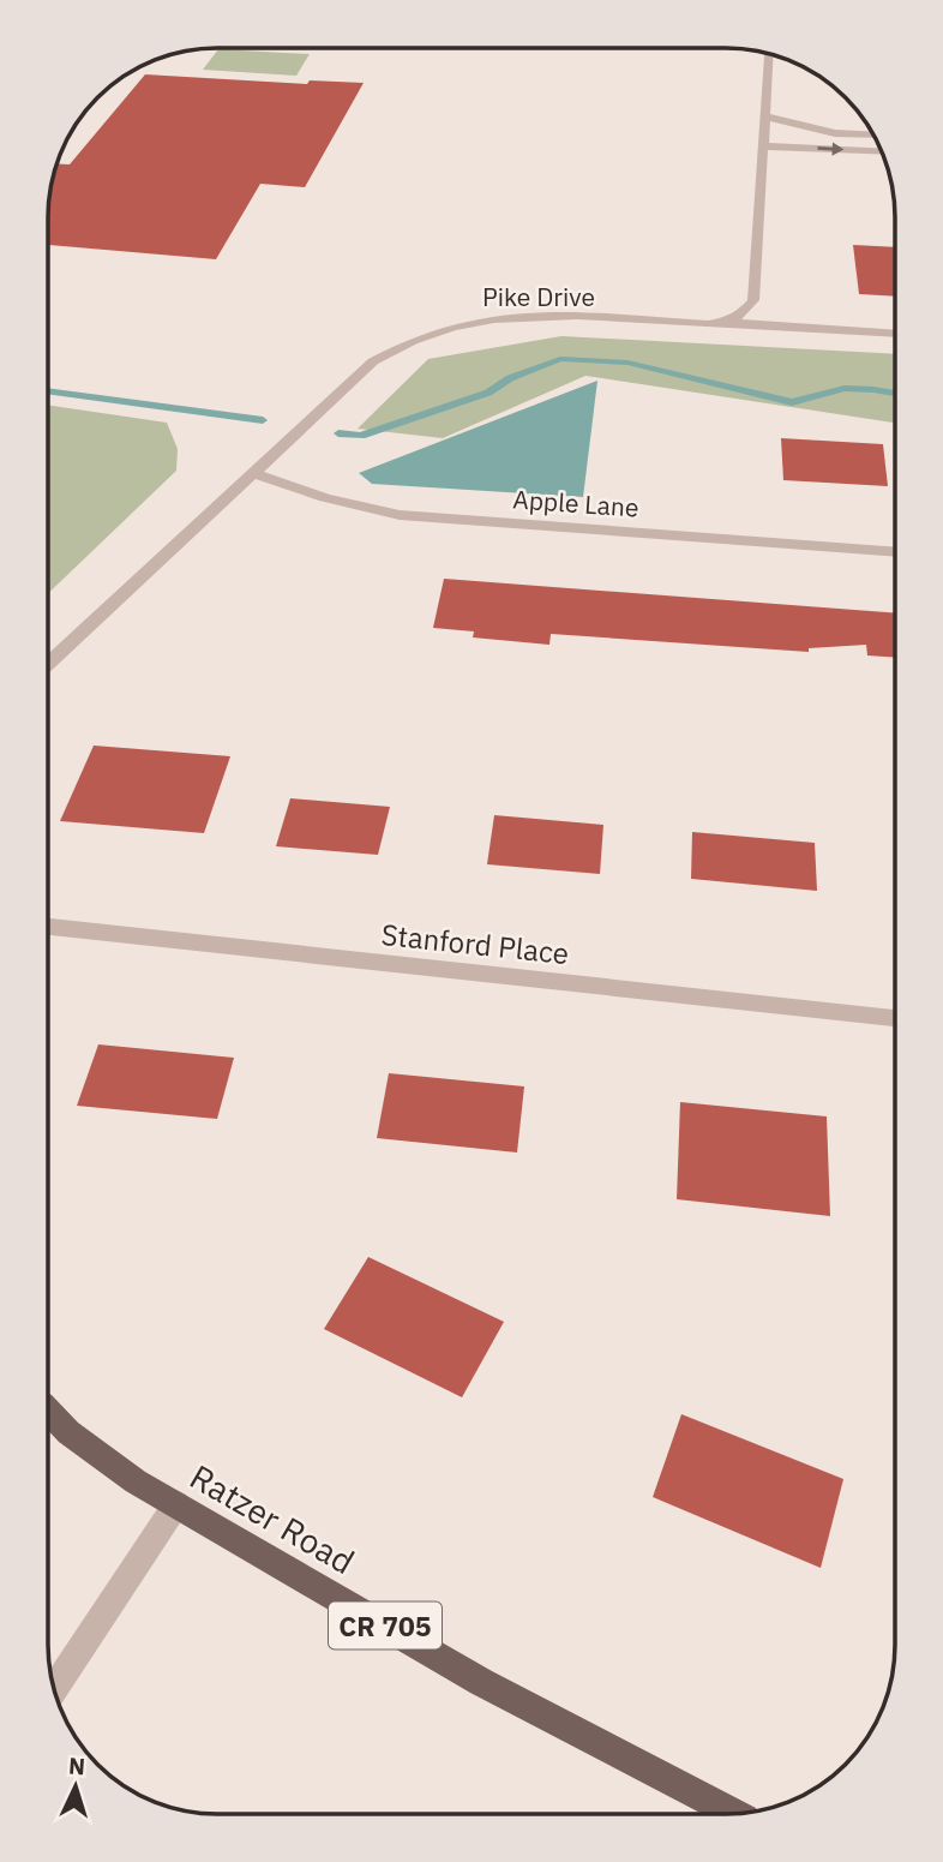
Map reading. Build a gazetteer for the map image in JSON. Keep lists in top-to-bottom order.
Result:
{
  "streets": {
    "main road": ["Ratzer Road", "CR 705"],
    "street": ["Pike Drive", "Apple Lane", "Stanford Place"]
  },
  "crossings": [
    ["Pike Drive", "Apple Lane"]
  ],
  "north": "top"
}
